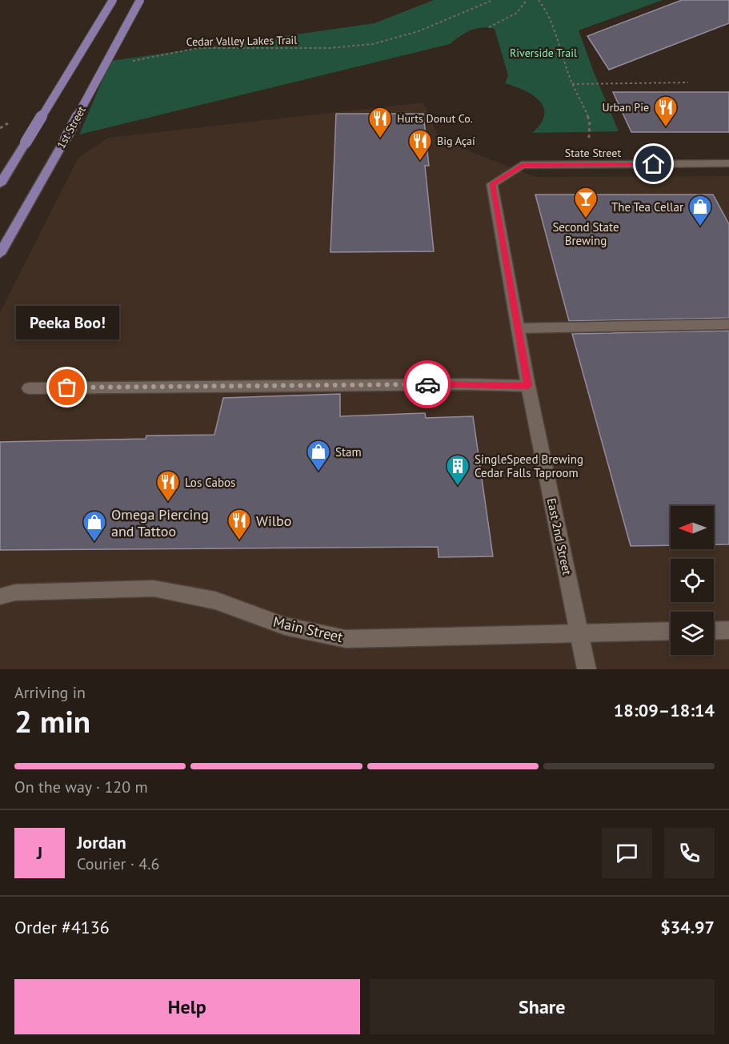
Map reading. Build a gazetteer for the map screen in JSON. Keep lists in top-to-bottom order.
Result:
{
  "streets": {
    "main road": ["1st Street"],
    "street": ["State Street", "East 2nd Street", "Main Street"],
    "path": ["Cedar Valley Lakes Trail"]
  },
  "crossings": [
    ["State Street", "East 2nd Street"],
    ["East 2nd Street", "Main Street"]
  ],
  "parks": ["Riverside Trail"],
  "places": {
    "restaurant": [
      "Urban Pie",
      "Hurts Donut Co.",
      "Big Açaí",
      "Los Cabos",
      "Wilbo"
    ],
    "bar": ["Second State Brewing"],
    "shop": ["The Tea Cellar", "Stam", "Omega Piercing and Tattoo"],
    "other": ["Peeka Boo!"],
    "building": ["SingleSpeed Brewing Cedar Falls Taproom"]
  },
  "north": "left",
  "page": {
    "bubble": "Peeka Boo!",
    "heading": ["2 min", "Arriving in", "18:09–18:14"],
    "panel": [
      "Jordan",
      "Courier · 4.6",
      "Order #4136",
      "$34.97"
    ],
    "bar": "On the way · 120 m",
    "round": "J",
    "buttons": ["Help", "Share"]
  }
}
